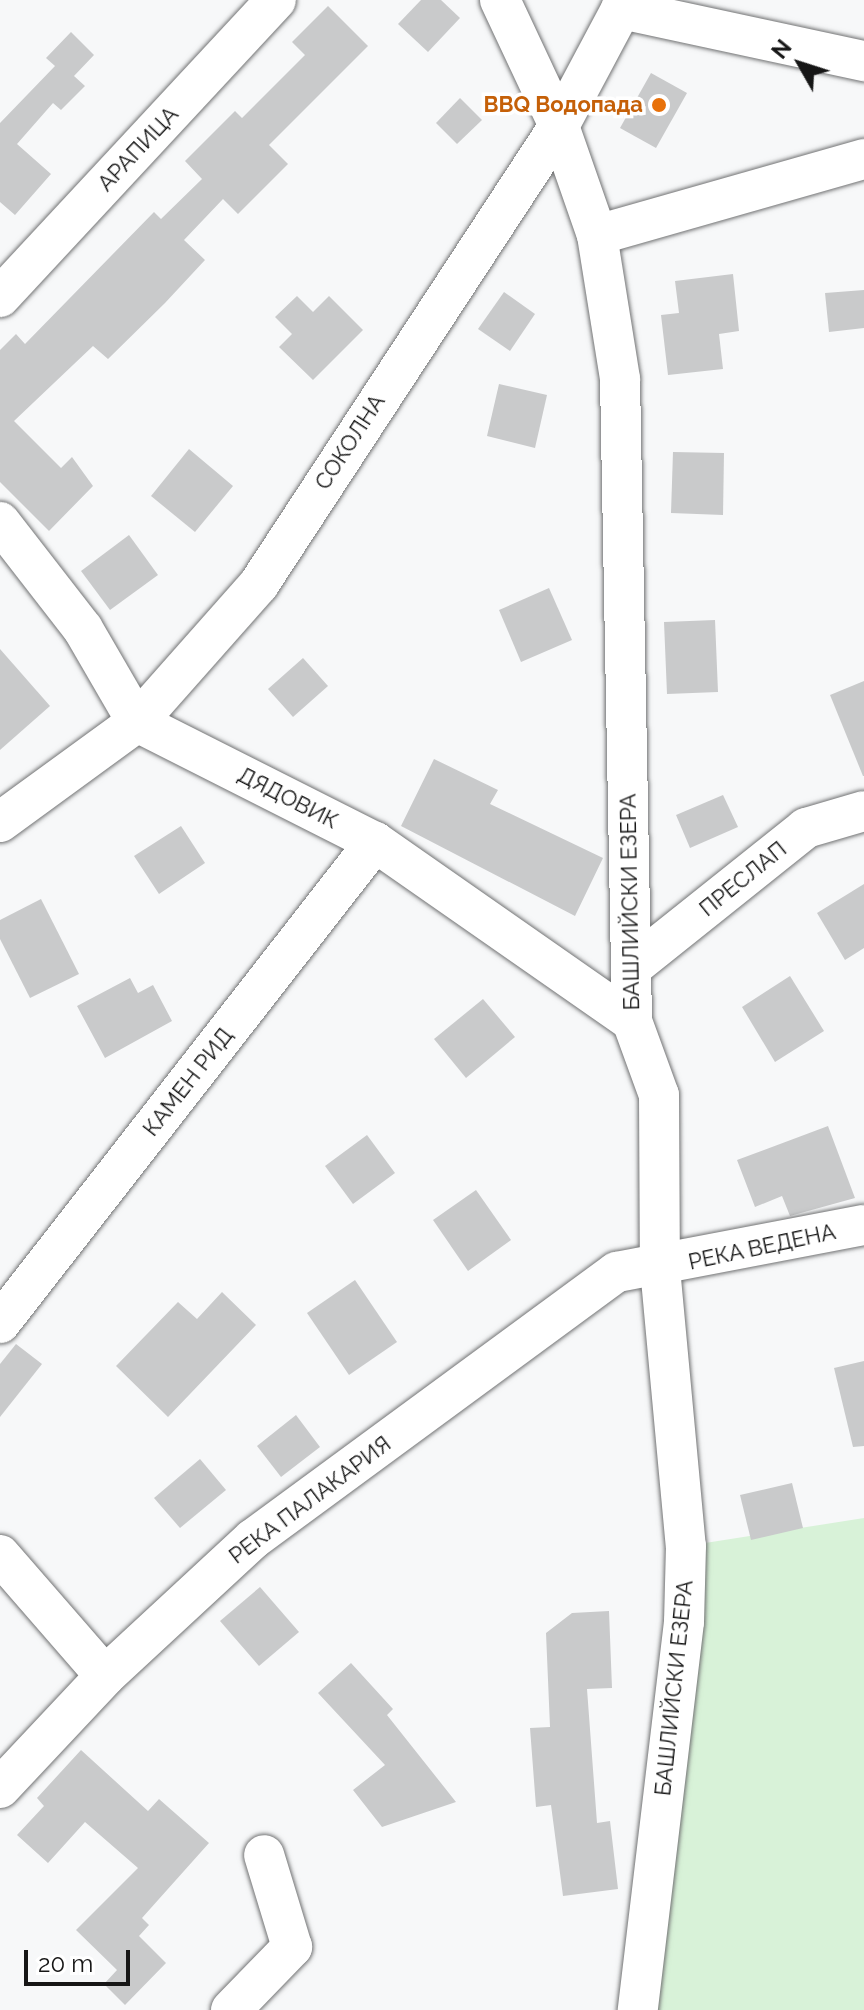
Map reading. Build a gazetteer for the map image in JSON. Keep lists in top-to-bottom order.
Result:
{
  "streets": {
    "street": [
      "АРАПИЦА",
      "СОКОЛНА",
      "ДЯДОВИК",
      "ПРЕСЛАП",
      "БАШЛИЙСКИ ЕЗЕРА",
      "КАМЕН РИД",
      "РЕКА ВЕДЕНА",
      "РЕКА ПАЛАКАРИЯ"
    ]
  },
  "crossings": [
    ["СОКОЛНА", "ДЯДОВИК"],
    ["СОКОЛНА", "БАШЛИЙСКИ ЕЗЕРА"],
    ["ДЯДОВИК", "БАШЛИЙСКИ ЕЗЕРА"],
    ["ДЯДОВИК", "КАМЕН РИД"],
    ["ПРЕСЛАП", "БАШЛИЙСКИ ЕЗЕРА"],
    ["БАШЛИЙСКИ ЕЗЕРА", "РЕКА ВЕДЕНА"],
    ["БАШЛИЙСКИ ЕЗЕРА", "РЕКА ПАЛАКАРИЯ"],
    ["РЕКА ВЕДЕНА", "РЕКА ПАЛАКАРИЯ"]
  ],
  "places": ["BBQ Водопада"],
  "scale_bar": "20 m",
  "north": "top left"
}
